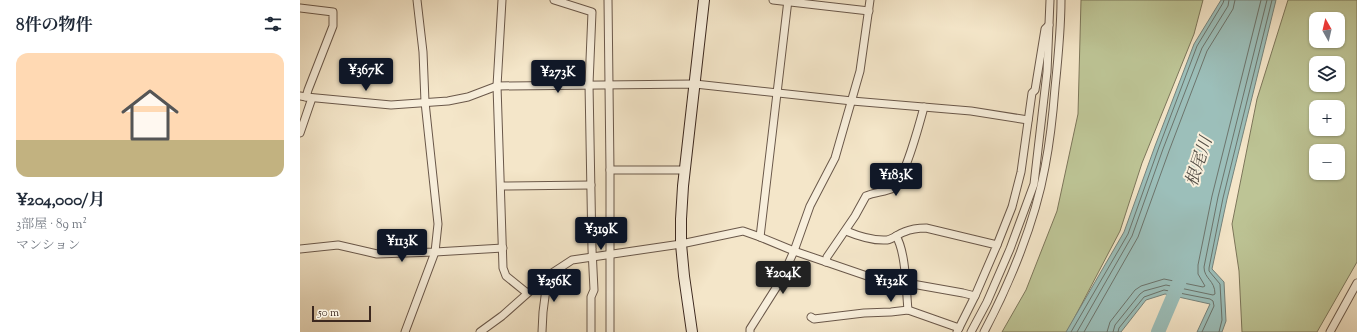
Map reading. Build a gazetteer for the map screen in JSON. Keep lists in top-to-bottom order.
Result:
{
  "water": ["根尾川"],
  "scale_bar": "50 m",
  "north": "top",
  "page": {
    "heading": "8件の物件",
    "map_buttons": ["+", "−"],
    "list": [
      {
        "name": "¥204,000/月",
        "note": "3部屋 · 89 m² · マンション"
      }
    ],
    "price": [
      "¥367K",
      "¥273K",
      "¥183K",
      "¥319K",
      "¥113K",
      "¥204K",
      "¥256K",
      "¥132K"
    ],
    "scale": "50 m"
  }
}
